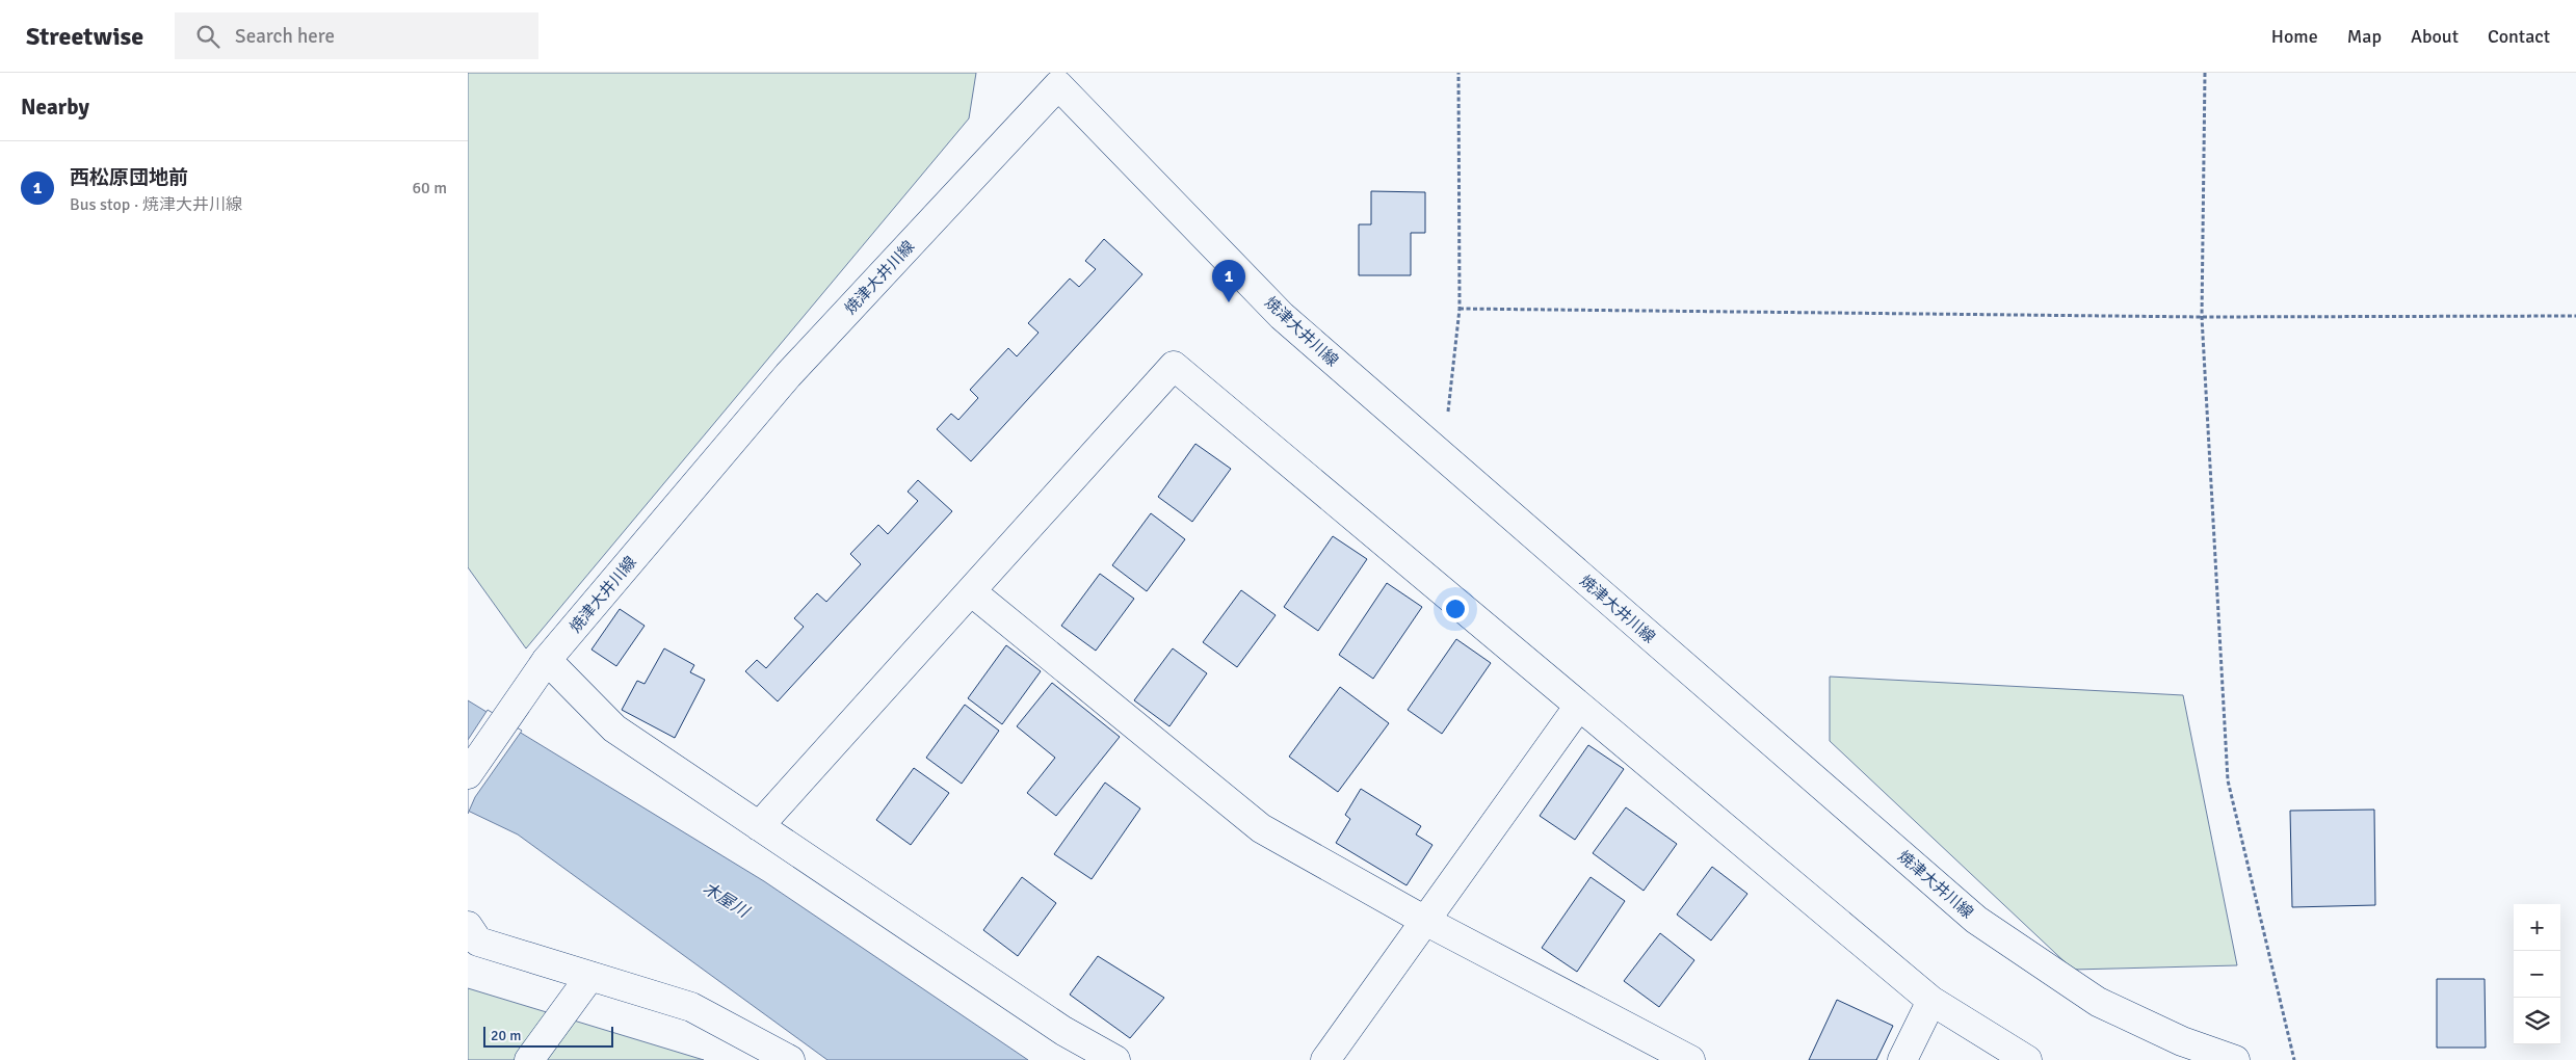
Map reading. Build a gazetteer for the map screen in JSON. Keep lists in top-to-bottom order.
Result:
{
  "streets": {
    "street": ["焼津大井川線"]
  },
  "water": ["木屋川"],
  "scale_bar": "20 m",
  "page": {
    "header": "Streetwise",
    "search": "Search here",
    "nav": [
      "Home",
      "Map",
      "About",
      "Contact"
    ],
    "heading": "Nearby",
    "list": [
      {
        "mark": "1",
        "name": "西松原団地前",
        "note": "Bus stop · 焼津大井川線",
        "value": "60 m"
      }
    ],
    "pins": "1",
    "map_buttons": ["+", "−"],
    "scale": "20 m"
  }
}
